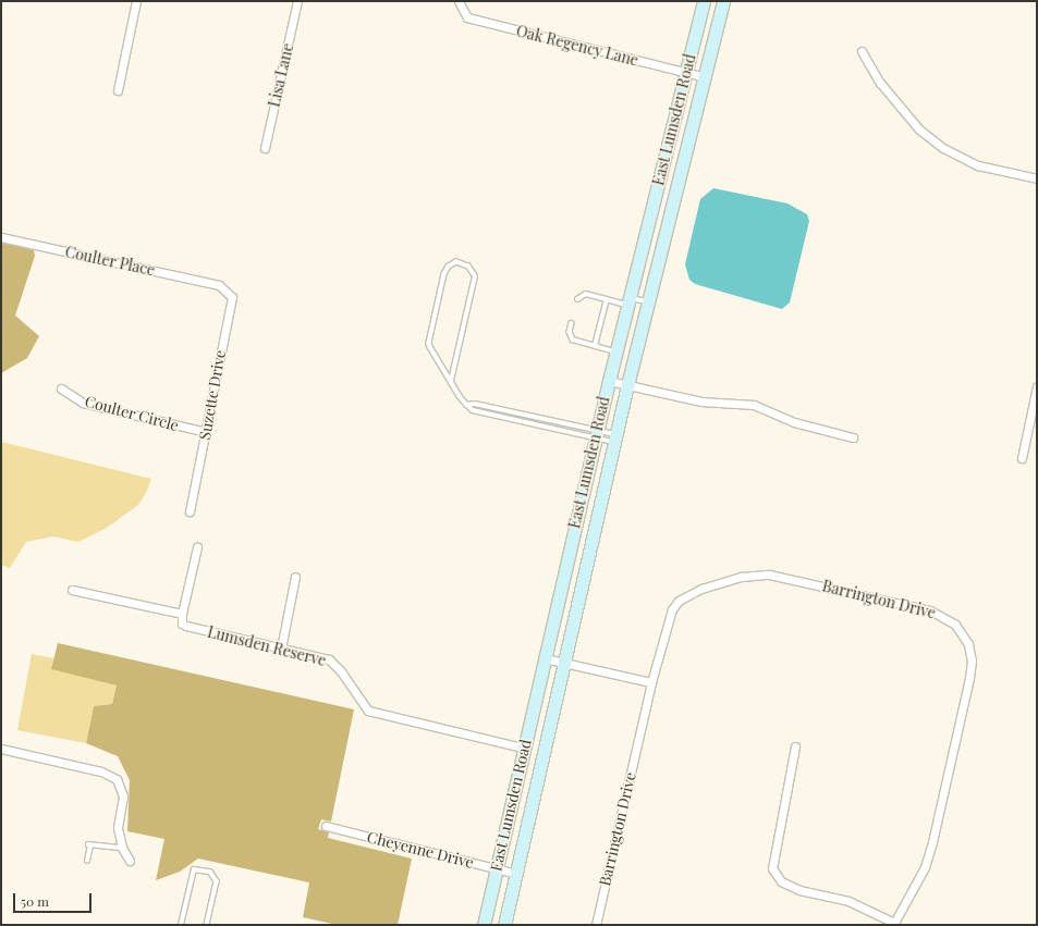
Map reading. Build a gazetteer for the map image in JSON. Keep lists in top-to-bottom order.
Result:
{
  "streets": {
    "main road": ["East Lumsden Road"],
    "street": [
      "Oak Regency Lane",
      "Lisa Lane",
      "Coulter Place",
      "Suzette Drive",
      "Coulter Circle",
      "Barrington Drive",
      "Lumsden Reserve",
      "Cheyenne Drive"
    ]
  },
  "crossings": [
    ["Oak Regency Lane", "East Lumsden Road"],
    ["East Lumsden Road", "Lumsden Reserve"],
    ["East Lumsden Road", "Cheyenne Drive"],
    ["Coulter Place", "Suzette Drive"],
    ["Suzette Drive", "Coulter Circle"]
  ],
  "scale_bar": "50 m"
}
